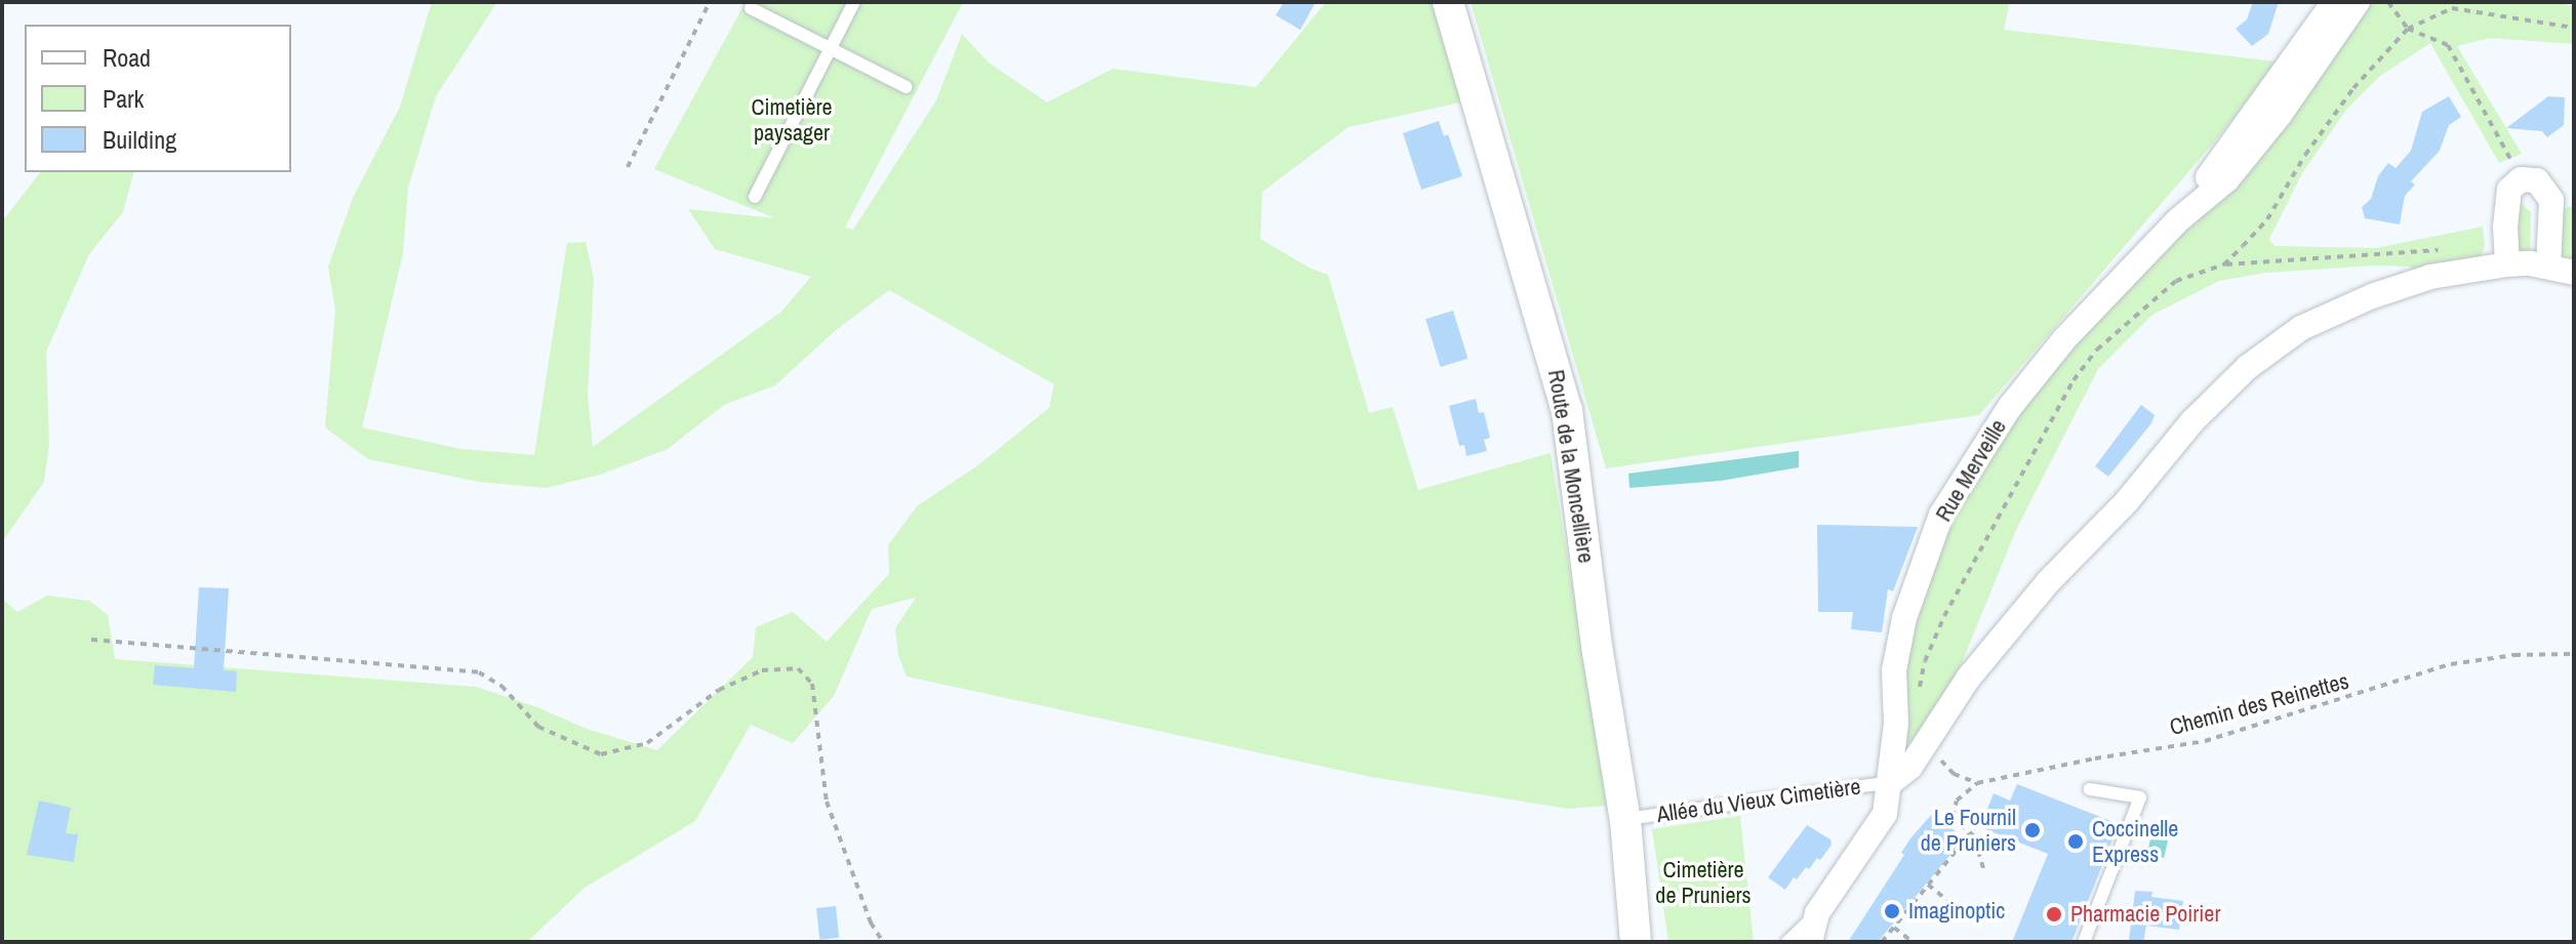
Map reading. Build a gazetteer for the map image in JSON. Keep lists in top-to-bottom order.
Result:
{
  "streets": {
    "street": ["Route de la Moncellière", "Rue Merveille"],
    "lane": ["Allée du Vieux Cimetière"],
    "path": ["Chemin des Reinettes"]
  },
  "crossings": [
    ["Route de la Moncellière", "Allée du Vieux Cimetière"],
    ["Rue Merveille", "Allée du Vieux Cimetière"]
  ],
  "parks": ["Cimetière paysager", "Cimetière de Pruniers"],
  "places": [
    "Le Fournil de Pruniers",
    "Coccinelle Express",
    "Imaginoptic",
    "Pharmacie Poirier"
  ],
  "legend": ["Road", "Park", "Building"]
}
